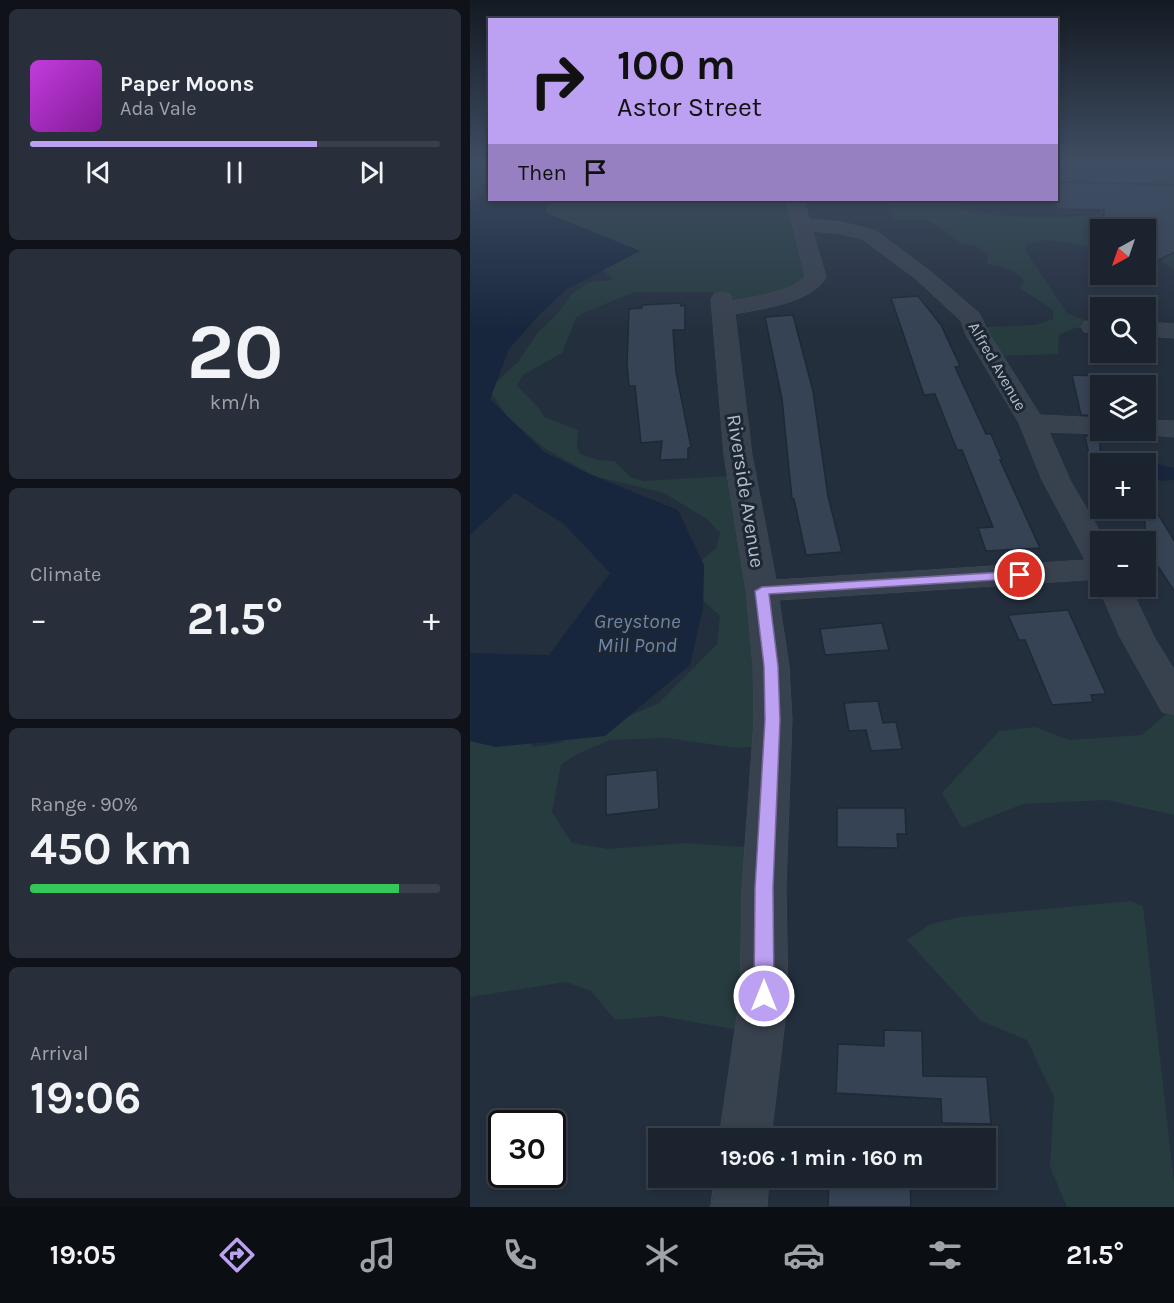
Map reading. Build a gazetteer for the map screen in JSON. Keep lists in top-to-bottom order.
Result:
{
  "streets": {
    "street": ["Alfred Avenue", "Riverside Avenue"]
  },
  "crossings": [
    ["Alfred Avenue", "Riverside Avenue"]
  ],
  "water": ["Greystone Mill Pond"],
  "north": "bottom left",
  "page": {
    "turn": ["100 m", "Astor Street"],
    "song": ["Paper Moons", "Ada Vale"],
    "then": "Then",
    "map_buttons": ["+", "−"],
    "tile": [
      ["20", "km/h"],
      "Climate",
      ["Range · 90%", "450 km"],
      ["Arrival", "19:06"]
    ],
    "heat": ["−", "21.5°", "+"],
    "limit": "30",
    "trip": "19:06 · 1 min · 160 m",
    "tabs": ["19:05", "21.5°"]
  }
}
